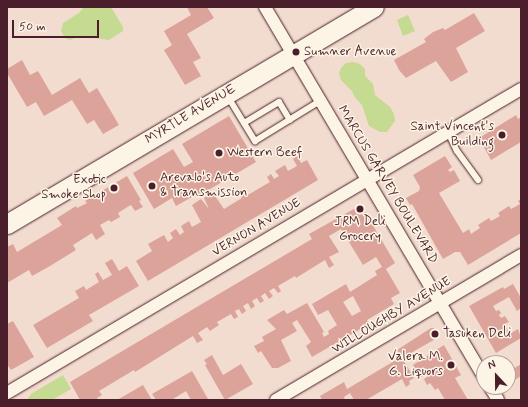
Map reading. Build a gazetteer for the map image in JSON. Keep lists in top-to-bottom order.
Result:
{
  "streets": {
    "main road": ["MYRTLE AVENUE"],
    "street": ["MARCUS GARVEY BOULEVARD", "VERNON AVENUE", "WILLOUGHBY AVENUE"]
  },
  "crossings": [
    ["MYRTLE AVENUE", "MARCUS GARVEY BOULEVARD"],
    ["MARCUS GARVEY BOULEVARD", "VERNON AVENUE"],
    ["MARCUS GARVEY BOULEVARD", "WILLOUGHBY AVENUE"]
  ],
  "places": [
    "Sumner Avenue",
    "Saint Vincent's Building",
    "Western Beef",
    "Arevalo's Auto & Transmission",
    "Exotic Smoke Shop",
    "JRM Deli Grocery",
    "Tasuken Deli",
    "Valera M. G. Liquors"
  ],
  "scale_bar": "50 m",
  "north": "top"
}
